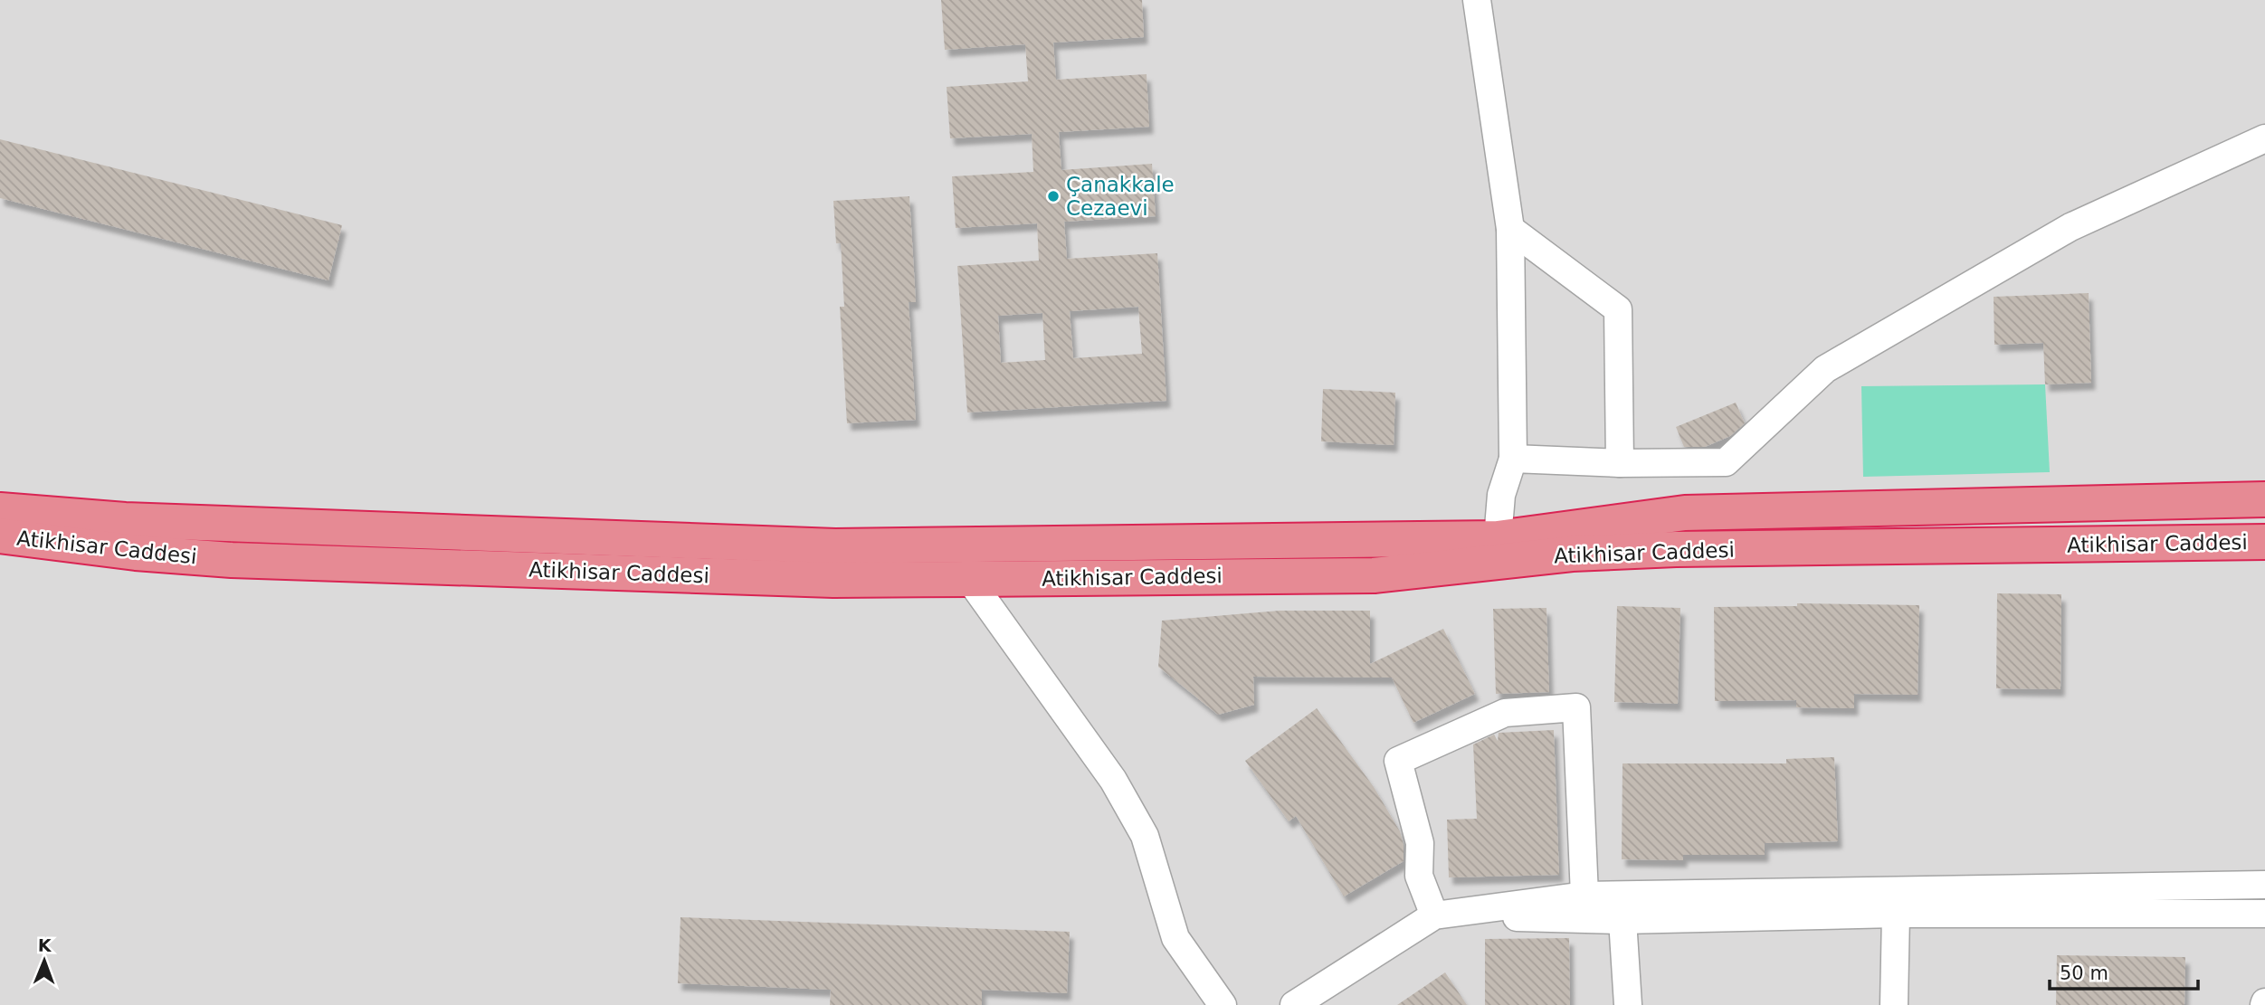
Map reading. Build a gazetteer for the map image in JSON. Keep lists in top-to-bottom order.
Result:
{
  "streets": {
    "highway": ["Atikhisar Caddesi"]
  },
  "places": ["Çanakkale Cezaevi"],
  "scale_bar": "50 m",
  "north": "top"
}
